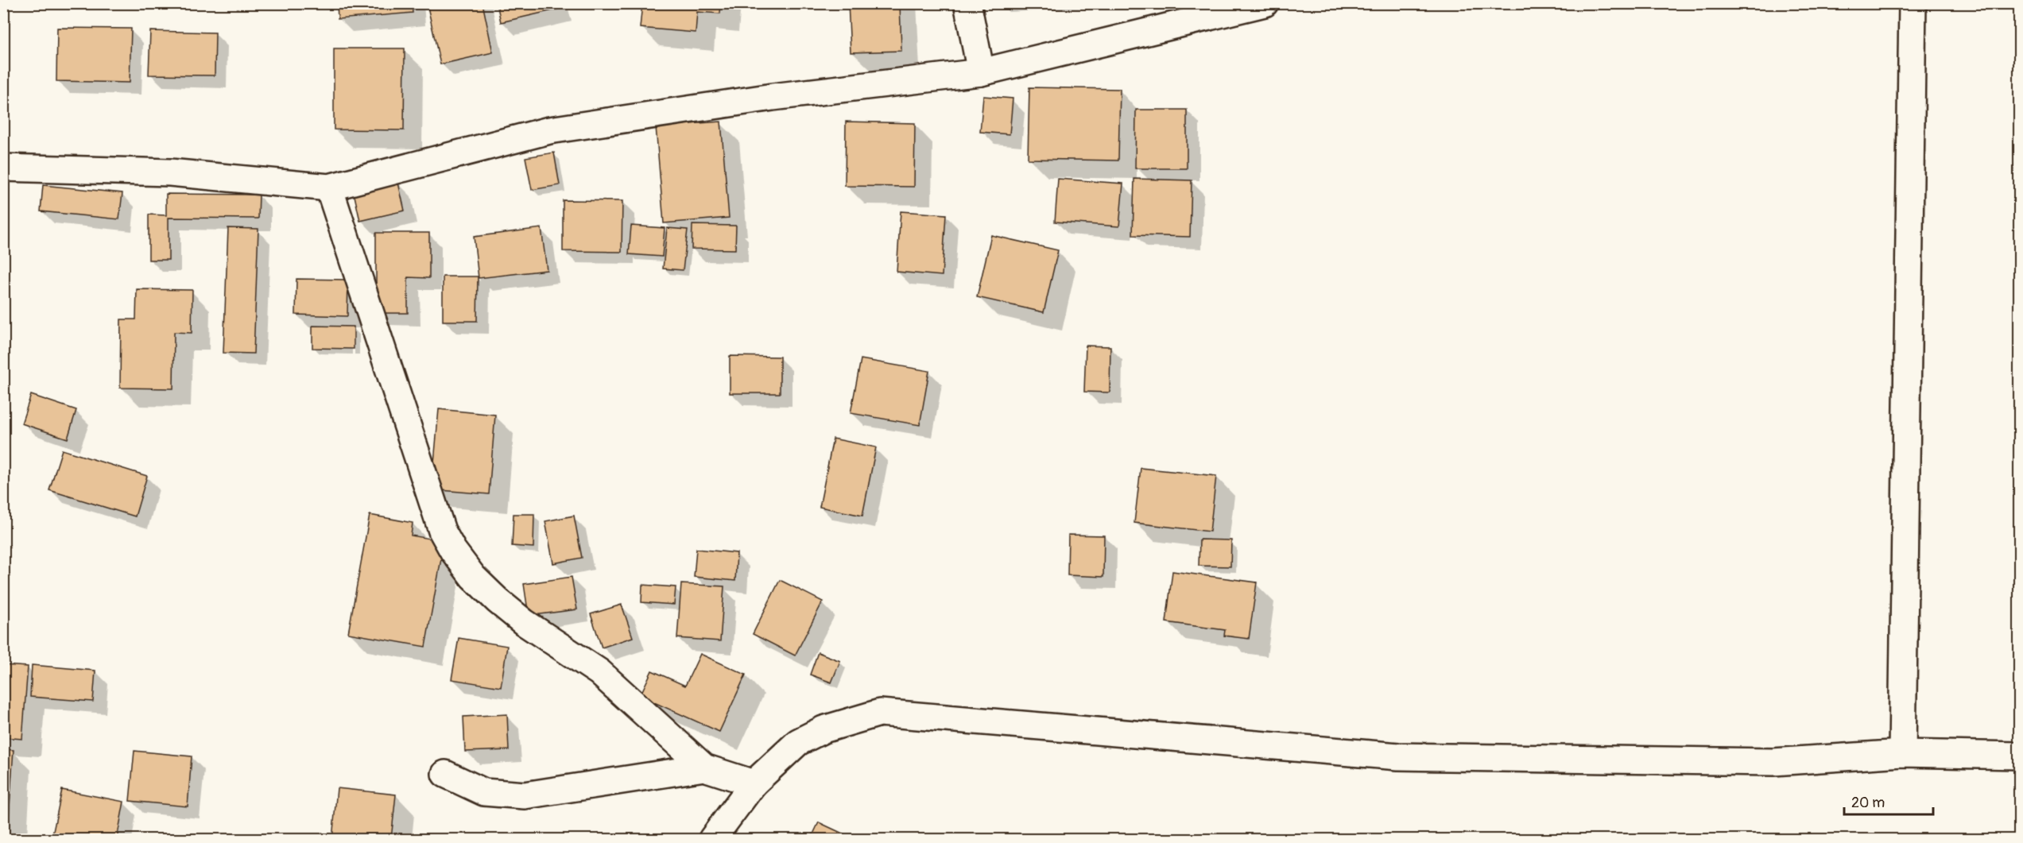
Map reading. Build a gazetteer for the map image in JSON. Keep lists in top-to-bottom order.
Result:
{
  "scale_bar": "20 m"
}
